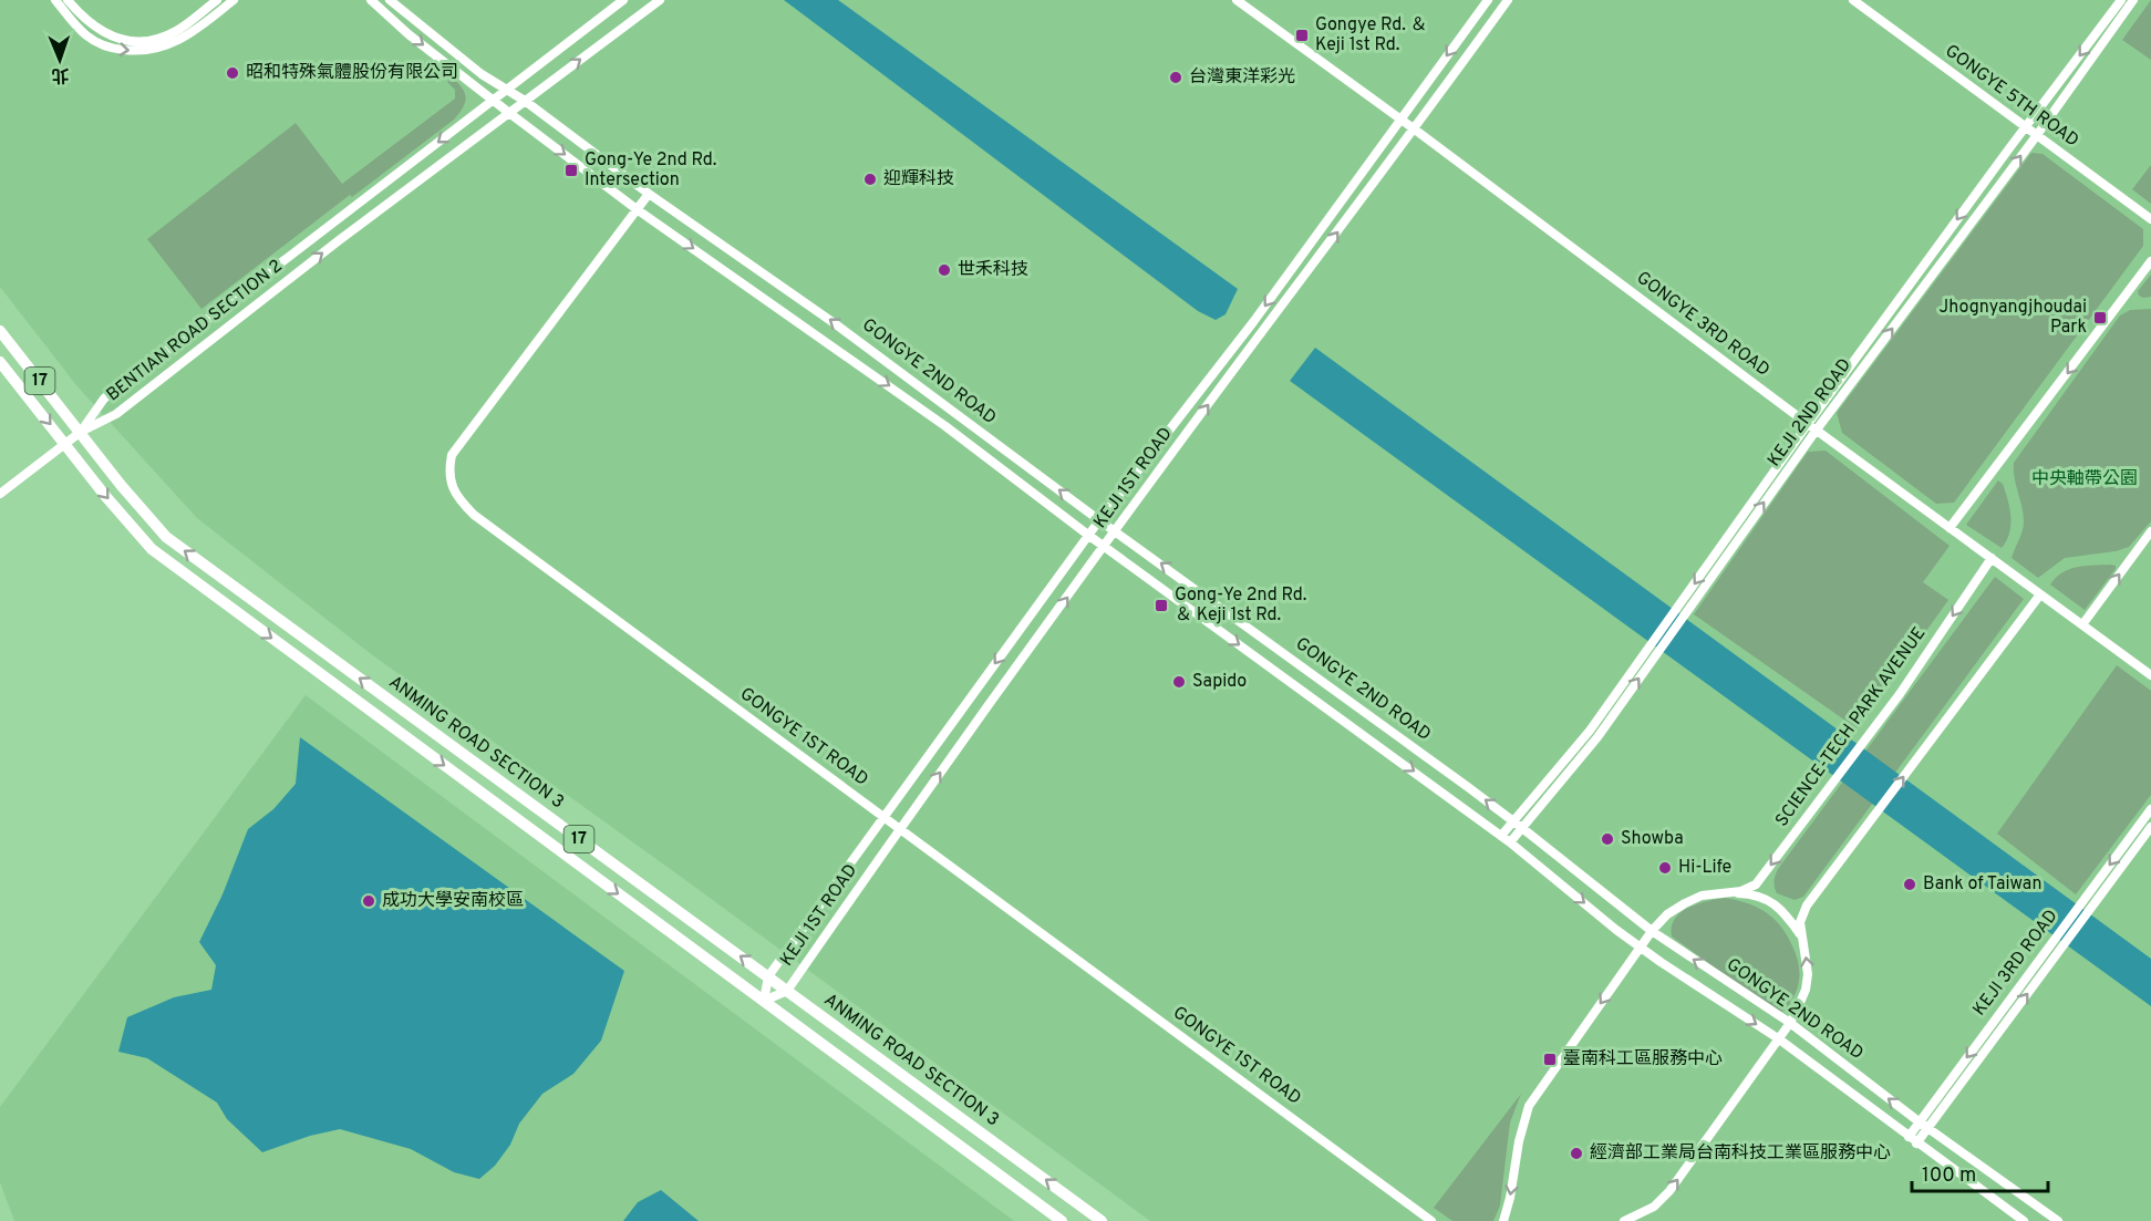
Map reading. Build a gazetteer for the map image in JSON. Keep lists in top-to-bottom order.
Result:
{
  "streets": {
    "main road": ["17", "ANMING ROAD SECTION 3"],
    "street": [
      "GONGYE 5TH ROAD",
      "GONGYE 3RD ROAD",
      "BENTIAN ROAD SECTION 2",
      "GONGYE 2ND ROAD",
      "KEJI 2ND ROAD",
      "KEJI 1ST ROAD",
      "SCIENCE-TECH PARK AVENUE",
      "GONGYE 1ST ROAD",
      "KEJI 3RD ROAD"
    ]
  },
  "crossings": [
    ["GONGYE 5TH ROAD", "KEJI 2ND ROAD"],
    ["GONGYE 3RD ROAD", "KEJI 2ND ROAD"],
    ["GONGYE 3RD ROAD", "KEJI 1ST ROAD"],
    ["GONGYE 3RD ROAD", "SCIENCE-TECH PARK AVENUE"],
    ["BENTIAN ROAD SECTION 2", "GONGYE 2ND ROAD"],
    ["BENTIAN ROAD SECTION 2", "17"],
    ["BENTIAN ROAD SECTION 2", "ANMING ROAD SECTION 3"],
    ["GONGYE 2ND ROAD", "KEJI 2ND ROAD"],
    ["GONGYE 2ND ROAD", "KEJI 1ST ROAD"],
    ["GONGYE 2ND ROAD", "SCIENCE-TECH PARK AVENUE"],
    ["GONGYE 2ND ROAD", "GONGYE 1ST ROAD"],
    ["GONGYE 2ND ROAD", "KEJI 3RD ROAD"],
    ["17", "ANMING ROAD SECTION 3"],
    ["KEJI 1ST ROAD", "GONGYE 1ST ROAD"],
    ["KEJI 1ST ROAD", "ANMING ROAD SECTION 3"]
  ],
  "parks": ["中央軸帶公園"],
  "places": {
    "transit": [
      "Gongye Rd. ＆ Keji 1st Rd.",
      "Gong-Ye 2nd Rd. Intersection",
      "Jhognyangjhoudai Park",
      "Gong-Ye 2nd Rd. ＆ Keji 1st Rd.",
      "臺南科工區服務中心"
    ],
    "other": [
      "昭和特殊氣體股份有限公司",
      "台灣東洋彩光",
      "迎輝科技",
      "世禾科技",
      "Sapido",
      "Showba",
      "Hi-Life",
      "Bank of Taiwan",
      "成功大學安南校區",
      "經濟部工業局台南科技工業區服務中心"
    ]
  },
  "scale_bar": "100 m",
  "north": "bottom"
}
